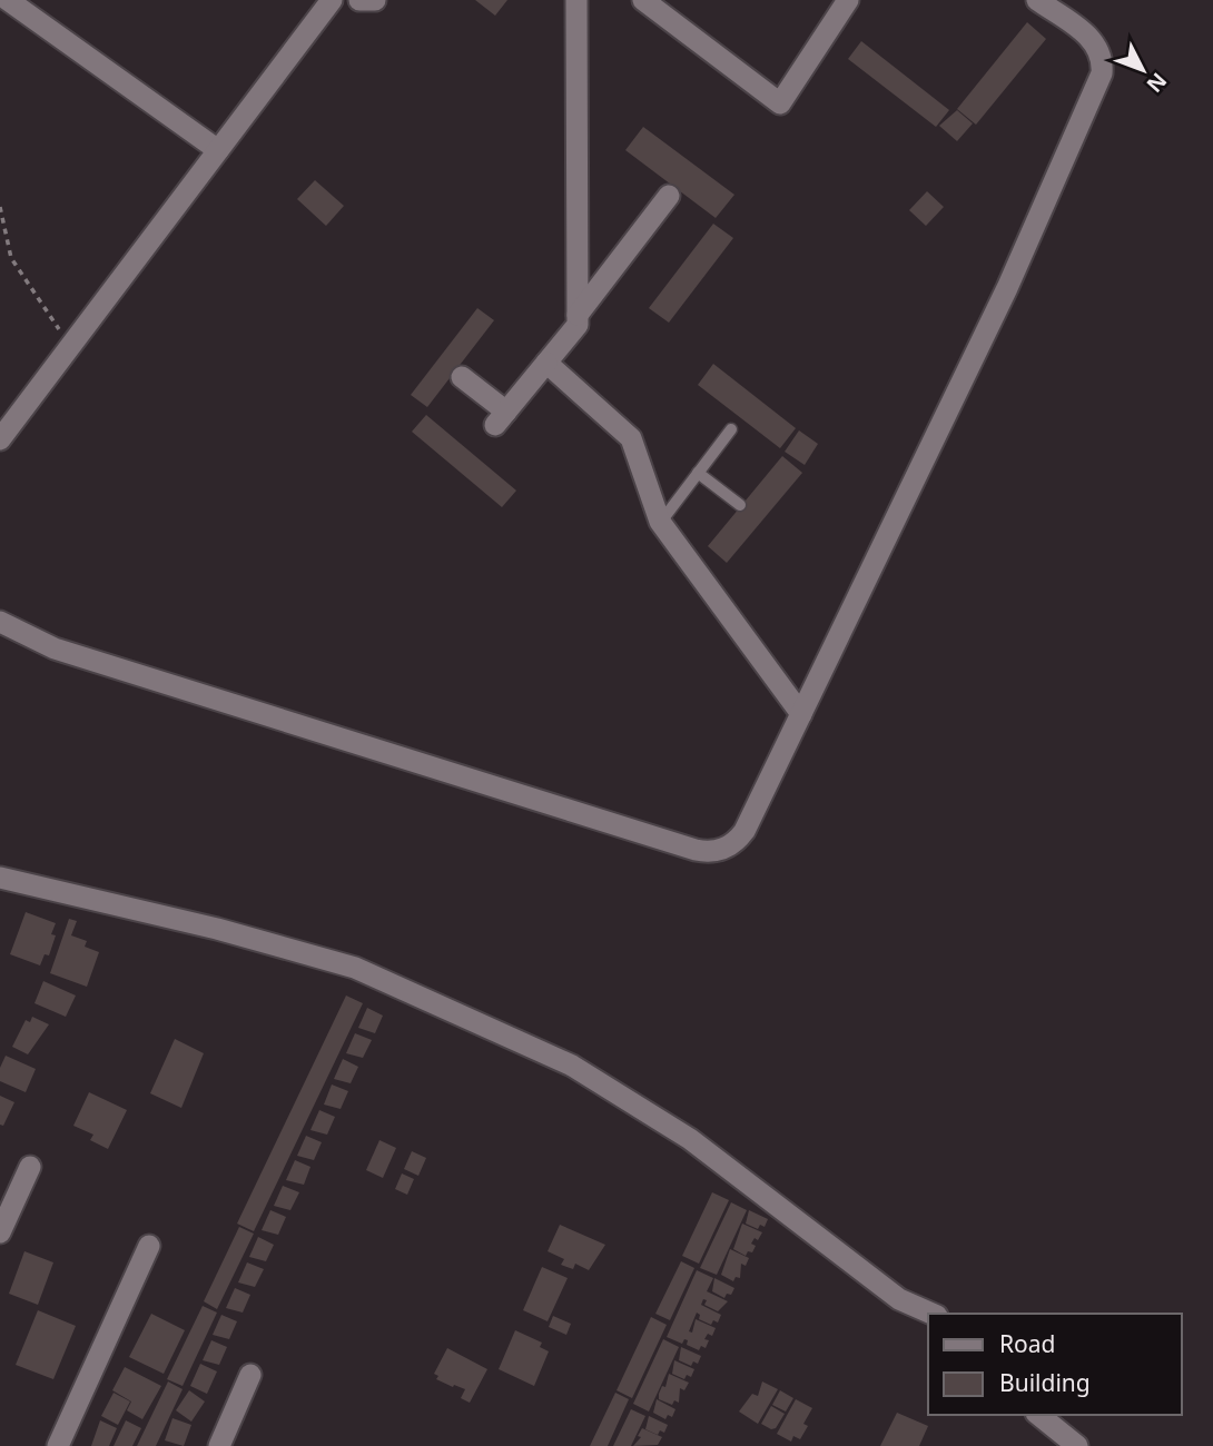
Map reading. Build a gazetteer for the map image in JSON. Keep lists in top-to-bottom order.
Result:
{
  "legend": ["Road", "Building"],
  "north": "bottom right"
}
